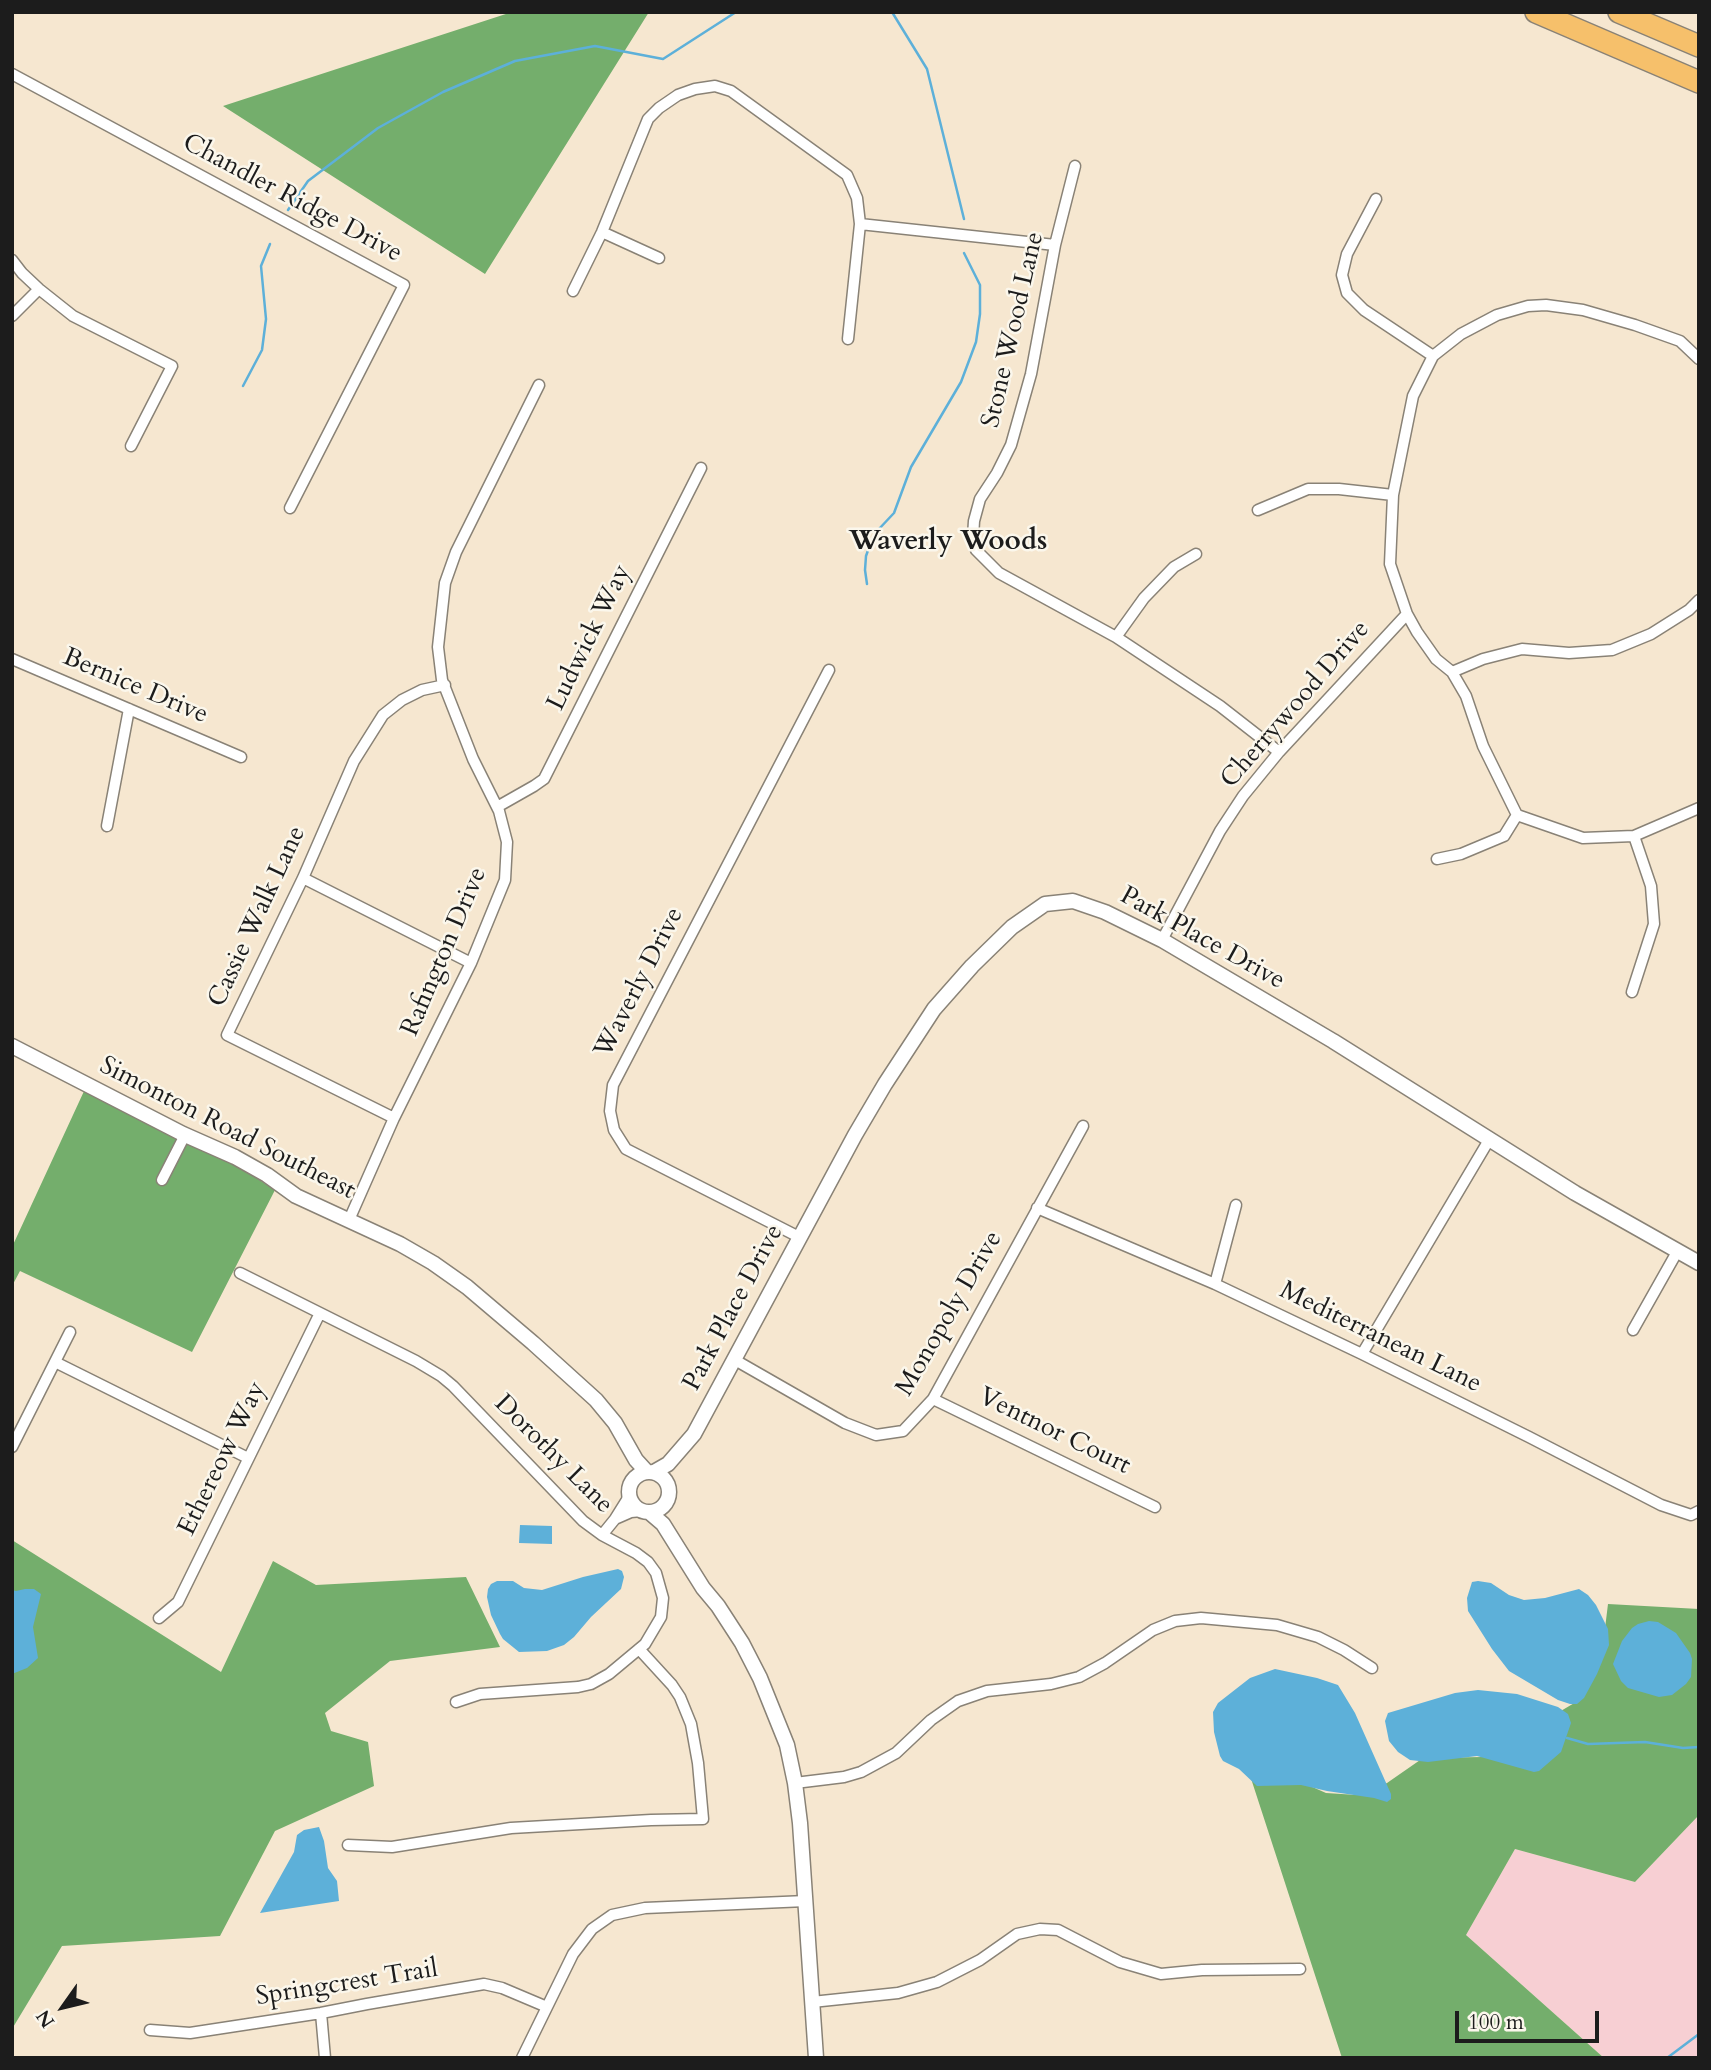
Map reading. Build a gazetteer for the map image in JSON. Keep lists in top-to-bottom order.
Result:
{
  "streets": {
    "street": [
      "Chandler Ridge Drive",
      "Stone Wood Lane",
      "Ludwick Way",
      "Bernice Drive",
      "Cherrywood Drive",
      "Cassie Walk Lane",
      "Park Place Drive",
      "Rafington Drive",
      "Waverly Drive",
      "Simonton Road Southeast",
      "Monopoly Drive",
      "Mediterranean Lane",
      "Ventnor Court",
      "Dorothy Lane",
      "Ethereow Way",
      "Springcrest Trail"
    ]
  },
  "crossings": [
    ["Stone Wood Lane", "Cherrywood Drive"],
    ["Ludwick Way", "Rafington Drive"],
    ["Cherrywood Drive", "Park Place Drive"],
    ["Cassie Walk Lane", "Rafington Drive"],
    ["Park Place Drive", "Waverly Drive"],
    ["Park Place Drive", "Monopoly Drive"],
    ["Rafington Drive", "Simonton Road Southeast"],
    ["Monopoly Drive", "Mediterranean Lane"],
    ["Monopoly Drive", "Ventnor Court"],
    ["Dorothy Lane", "Ethereow Way"]
  ],
  "districts": ["Waverly Woods"],
  "scale_bar": "100 m",
  "north": "bottom left"
}
